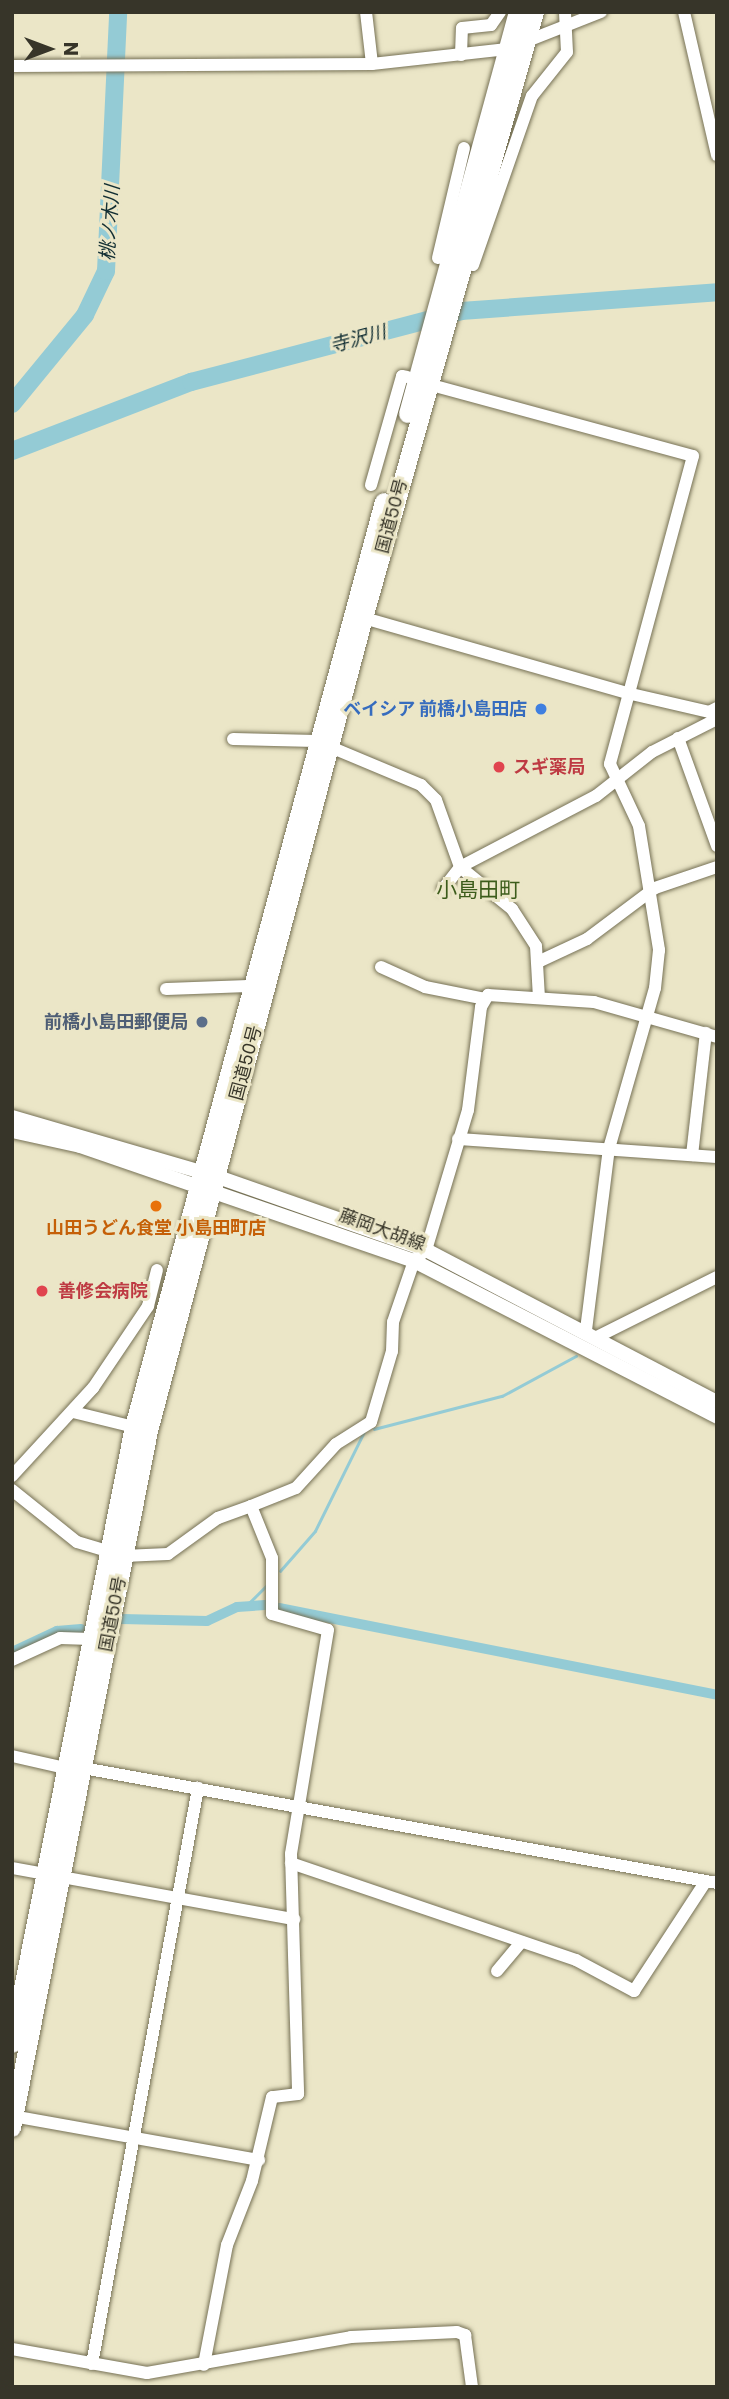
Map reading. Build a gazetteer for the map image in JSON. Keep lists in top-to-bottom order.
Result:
{
  "streets": {
    "highway": ["国道50号"],
    "main road": ["藤岡大胡線"]
  },
  "crossings": [
    ["国道50号", "藤岡大胡線"]
  ],
  "districts": ["小島田町"],
  "water": ["桃ノ木川", "寺沢川"],
  "places": [
    "ベイシア 前橋小島田店",
    "スギ薬局",
    "前橋小島田郵便局",
    "山田うどん食堂 小島田町店",
    "善修会病院"
  ],
  "north": "right"
}
